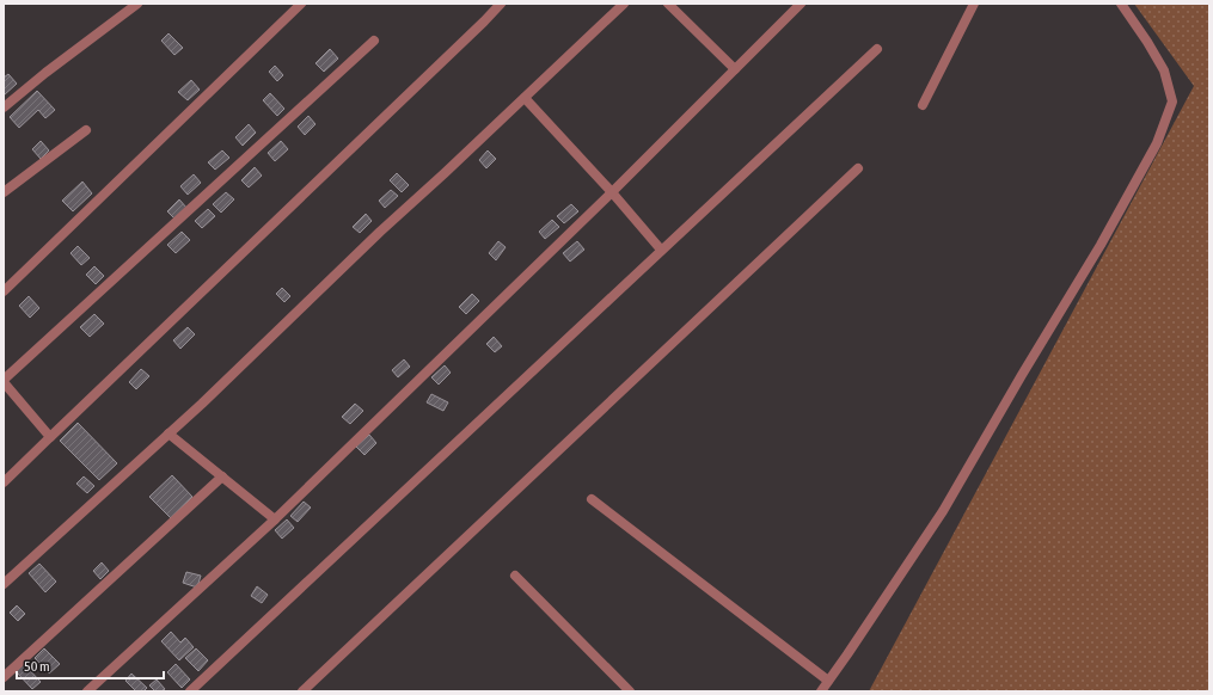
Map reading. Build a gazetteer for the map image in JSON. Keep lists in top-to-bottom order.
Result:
{
  "scale_bar": "50 m"
}
